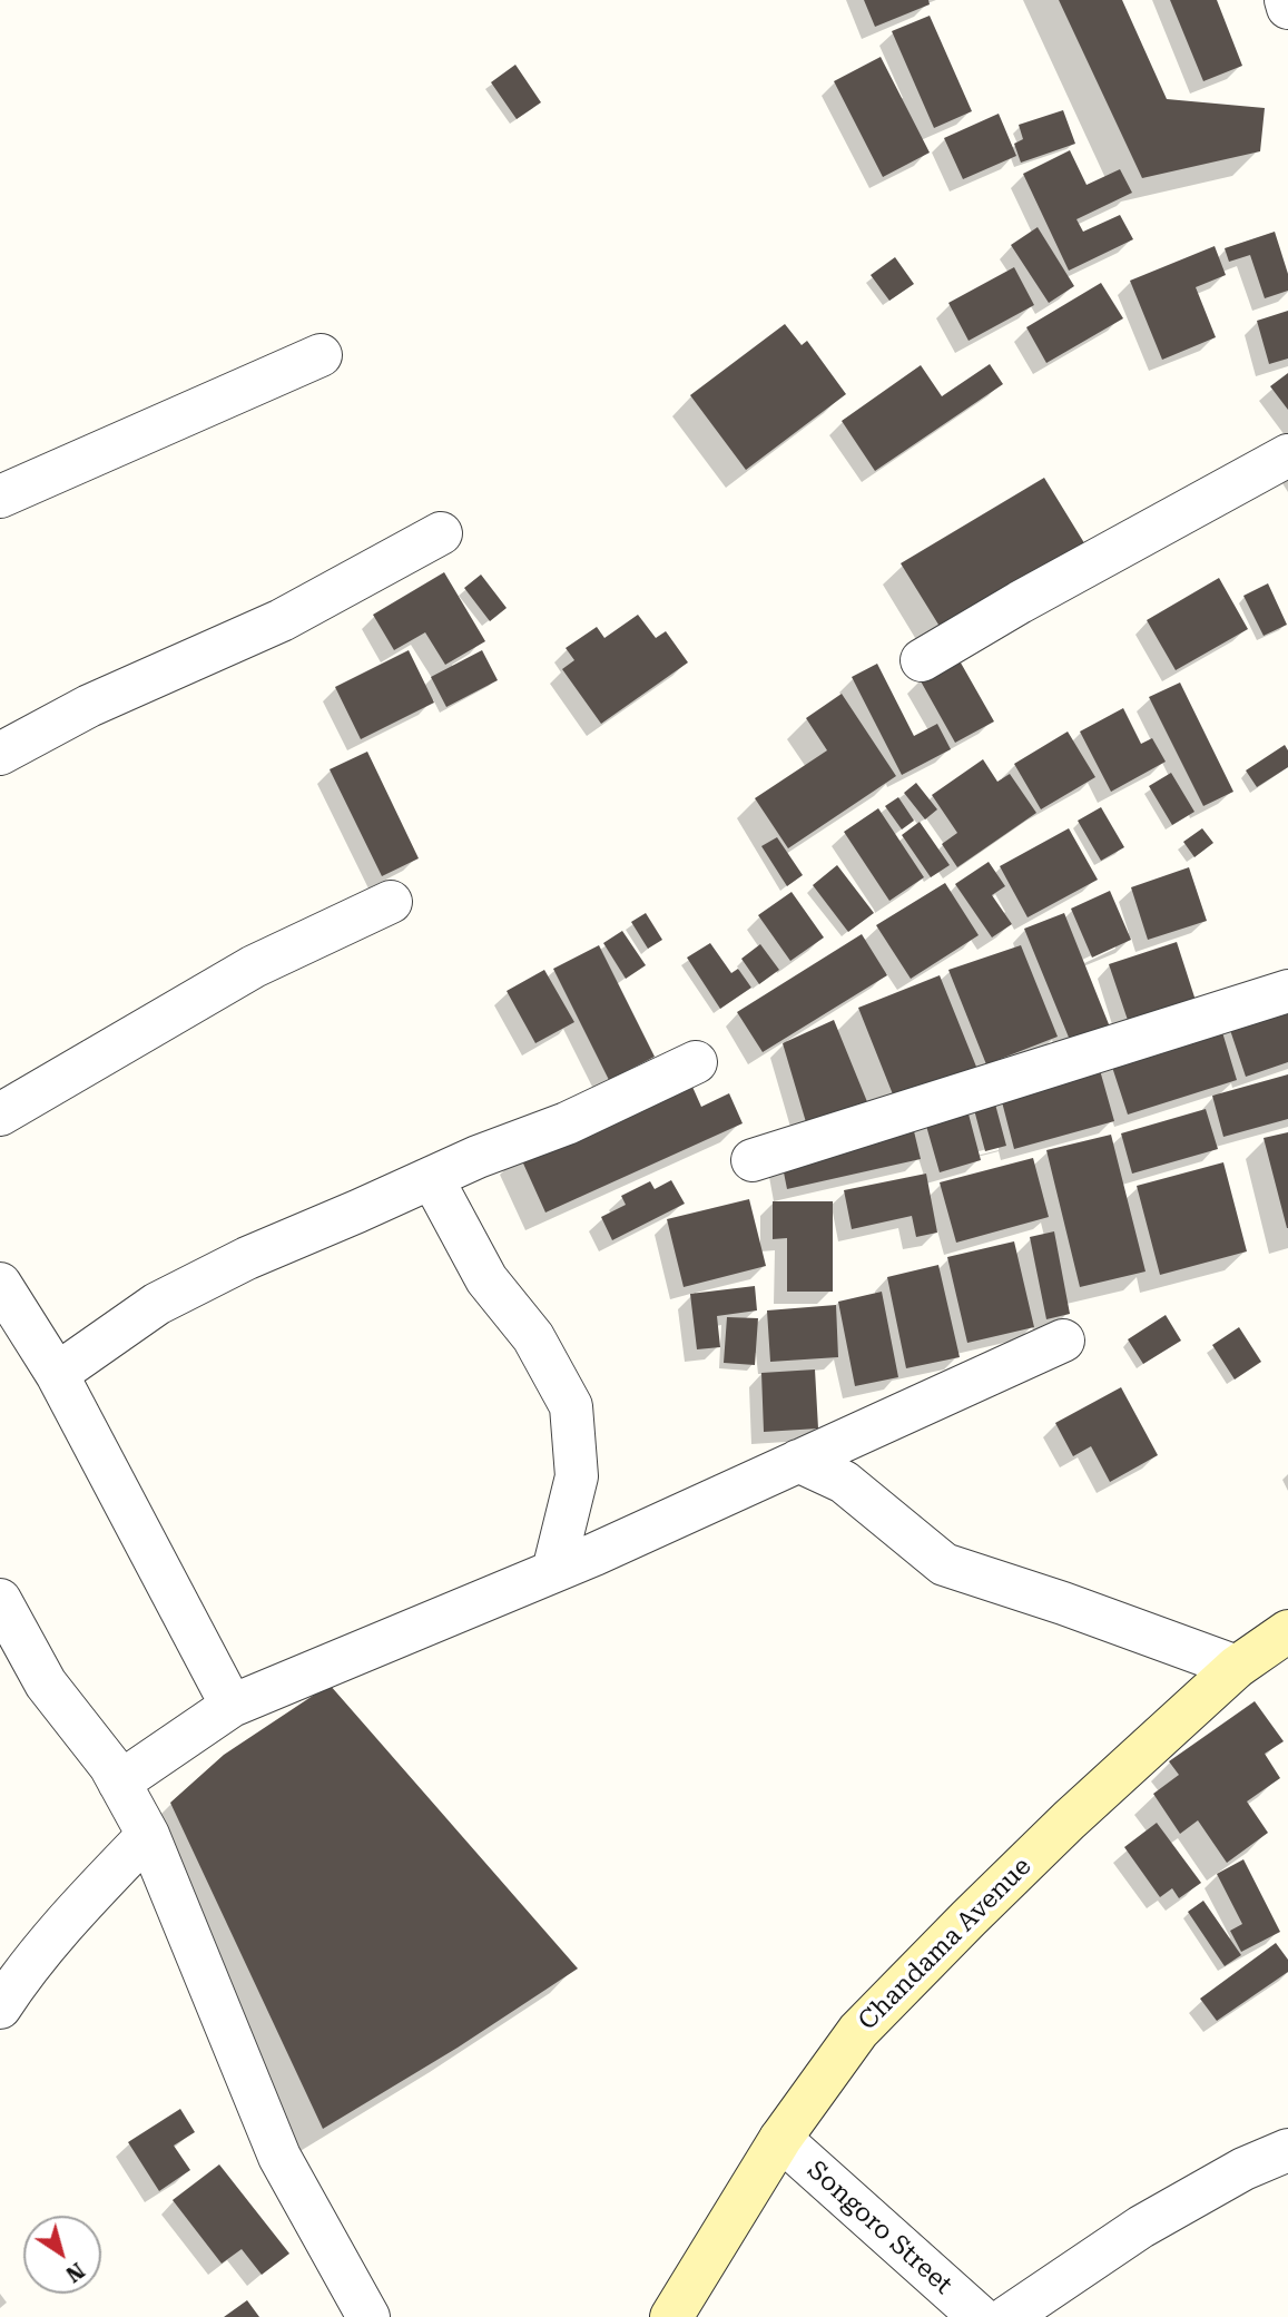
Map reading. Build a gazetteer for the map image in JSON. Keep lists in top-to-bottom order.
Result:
{
  "streets": {
    "street": ["Chandama Avenue", "Songoro Street"]
  },
  "crossings": [
    ["Chandama Avenue", "Songoro Street"]
  ],
  "north": "bottom right"
}
